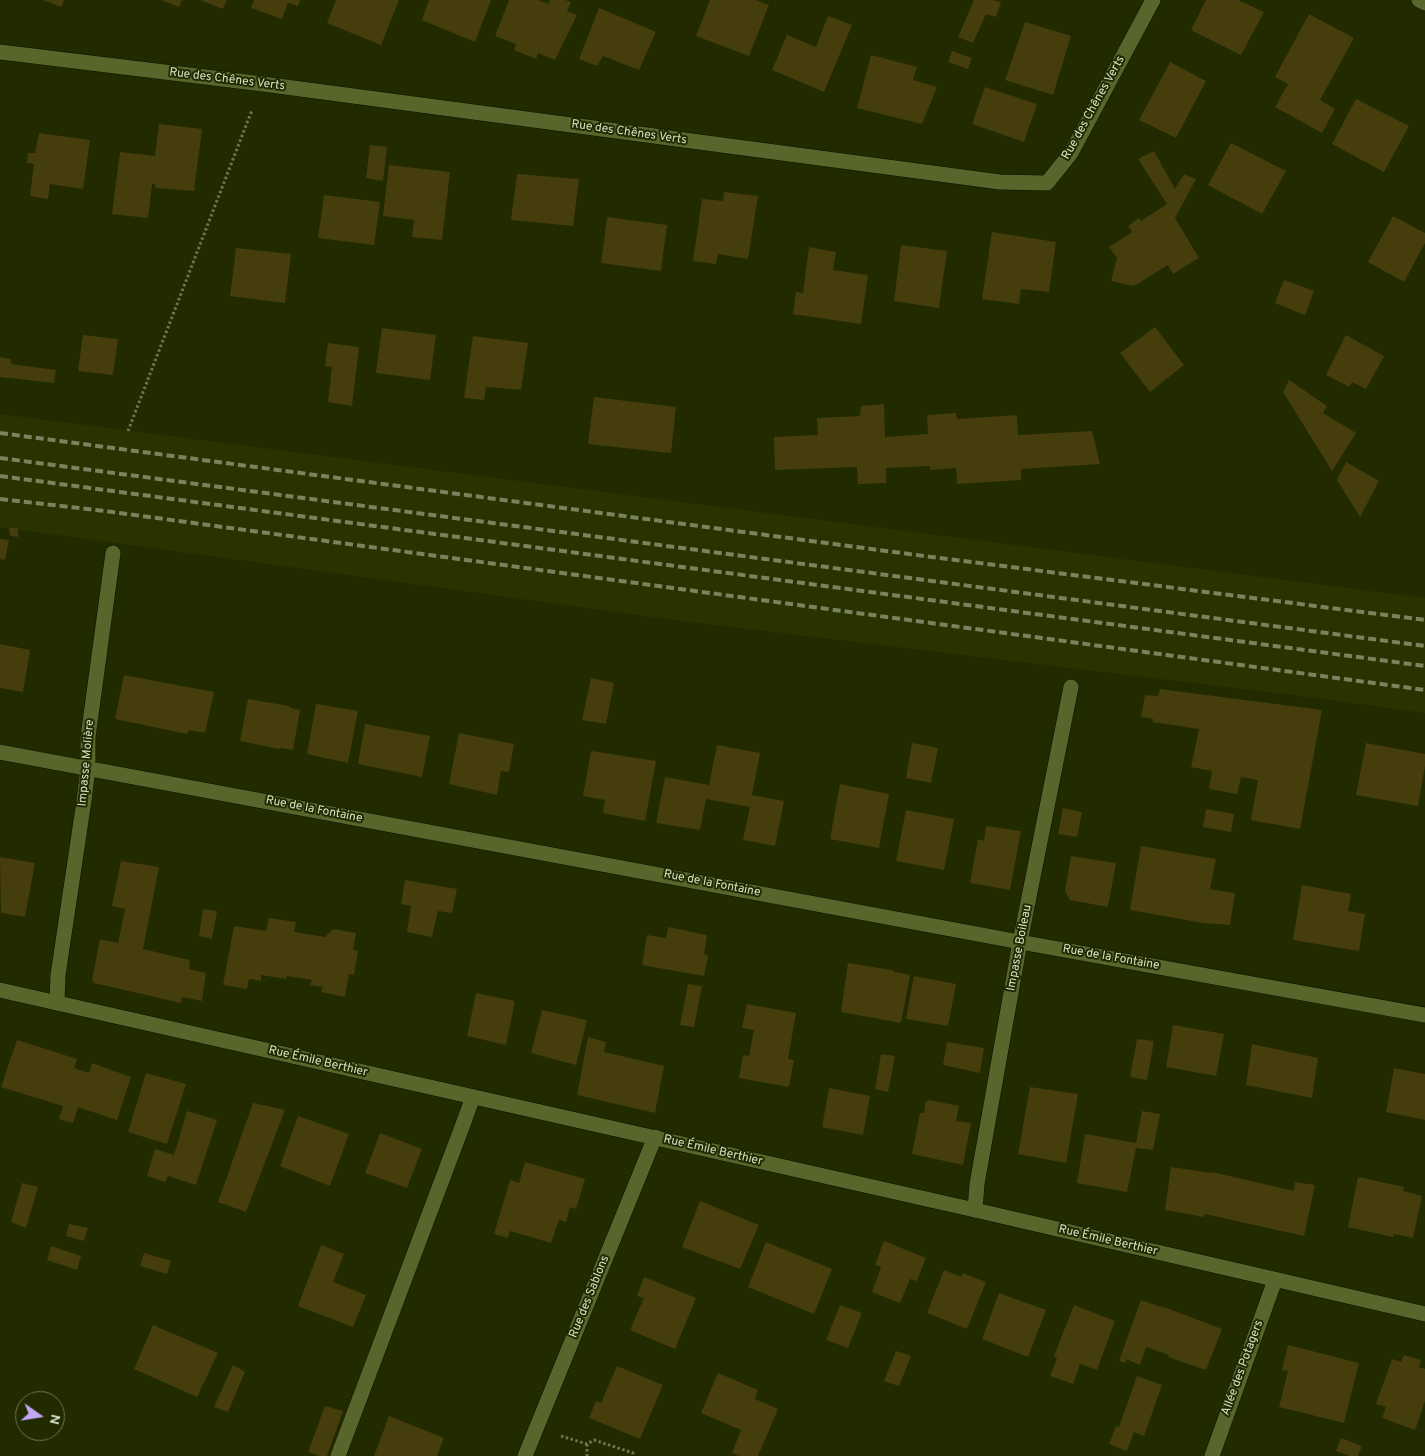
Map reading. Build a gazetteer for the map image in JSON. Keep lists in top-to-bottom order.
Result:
{
  "streets": {
    "street": [
      "Rue des Chênes Verts",
      "Impasse Molière",
      "Rue de la Fontaine",
      "Impasse Boileau",
      "Rue Émile Berthier",
      "Rue des Sablons",
      "Allée des Potagers"
    ]
  },
  "crossings": [
    ["Impasse Molière", "Rue de la Fontaine"],
    ["Impasse Molière", "Rue Émile Berthier"],
    ["Rue de la Fontaine", "Impasse Boileau"],
    ["Impasse Boileau", "Rue Émile Berthier"],
    ["Rue Émile Berthier", "Rue des Sablons"],
    ["Rue Émile Berthier", "Allée des Potagers"]
  ],
  "north": "right"
}
